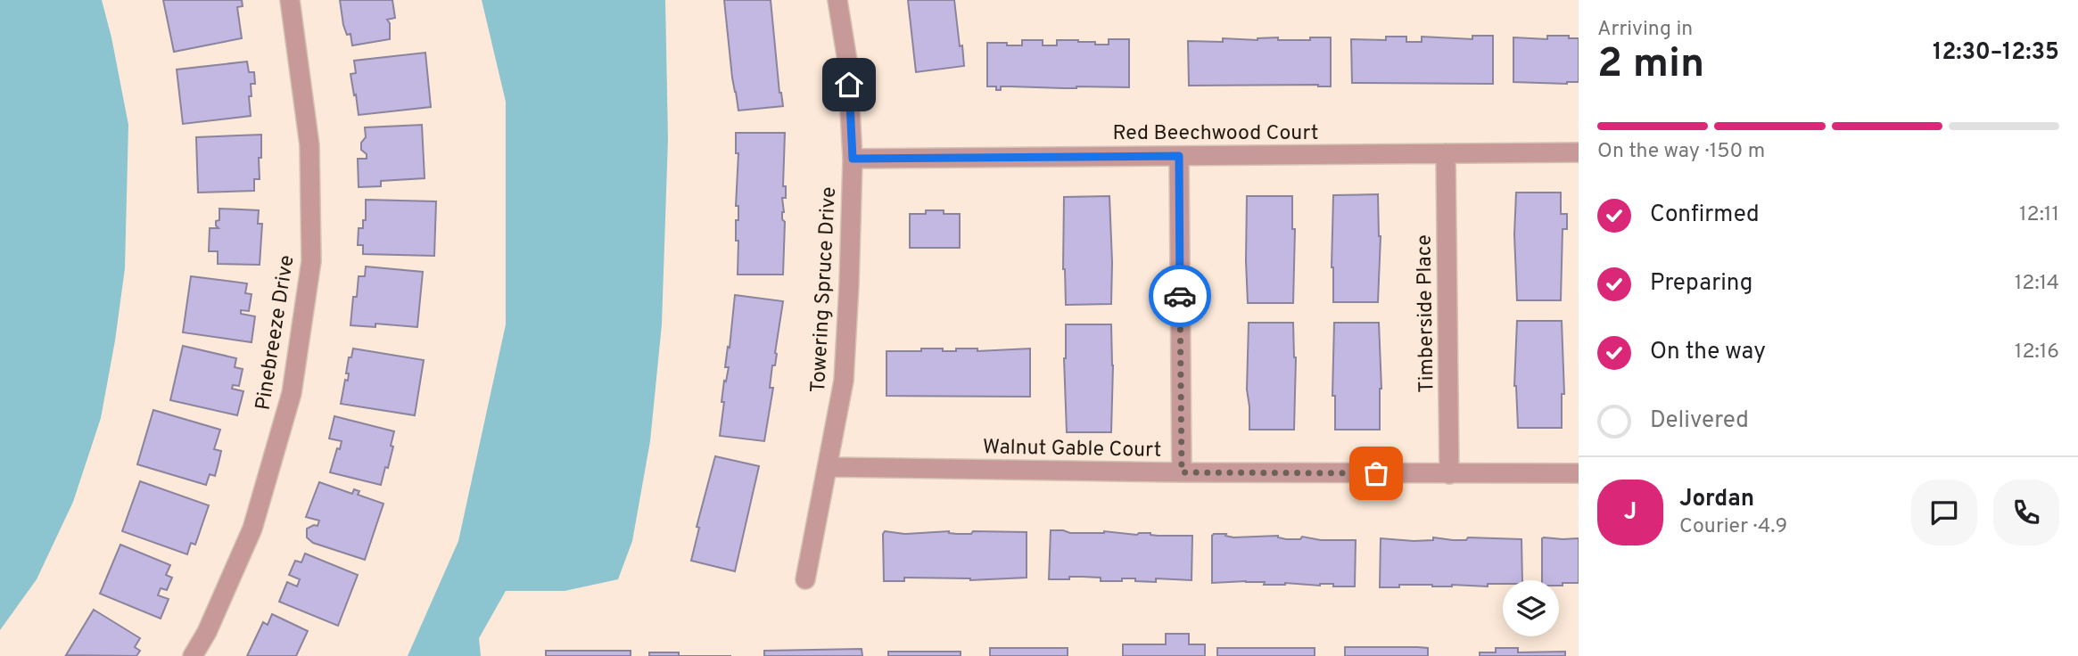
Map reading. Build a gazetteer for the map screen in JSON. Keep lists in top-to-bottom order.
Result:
{
  "streets": {
    "street": [
      "Red Beechwood Court",
      "Towering Spruce Drive",
      "Timberside Place",
      "Pinebreeze Drive",
      "Walnut Gable Court"
    ]
  },
  "crossings": [
    ["Red Beechwood Court", "Towering Spruce Drive"],
    ["Red Beechwood Court", "Timberside Place"],
    ["Towering Spruce Drive", "Walnut Gable Court"],
    ["Timberside Place", "Walnut Gable Court"]
  ],
  "page": {
    "heading": ["2 min", "Arriving in", "12:30–12:35"],
    "panel": ["Jordan", "Courier · 4.9"],
    "bar": "On the way · 150 m",
    "list": [
      ["Confirmed", "12:11"],
      ["Preparing", "12:14"],
      ["On the way", "12:16"],
      "Delivered"
    ],
    "round": "J"
  }
}
